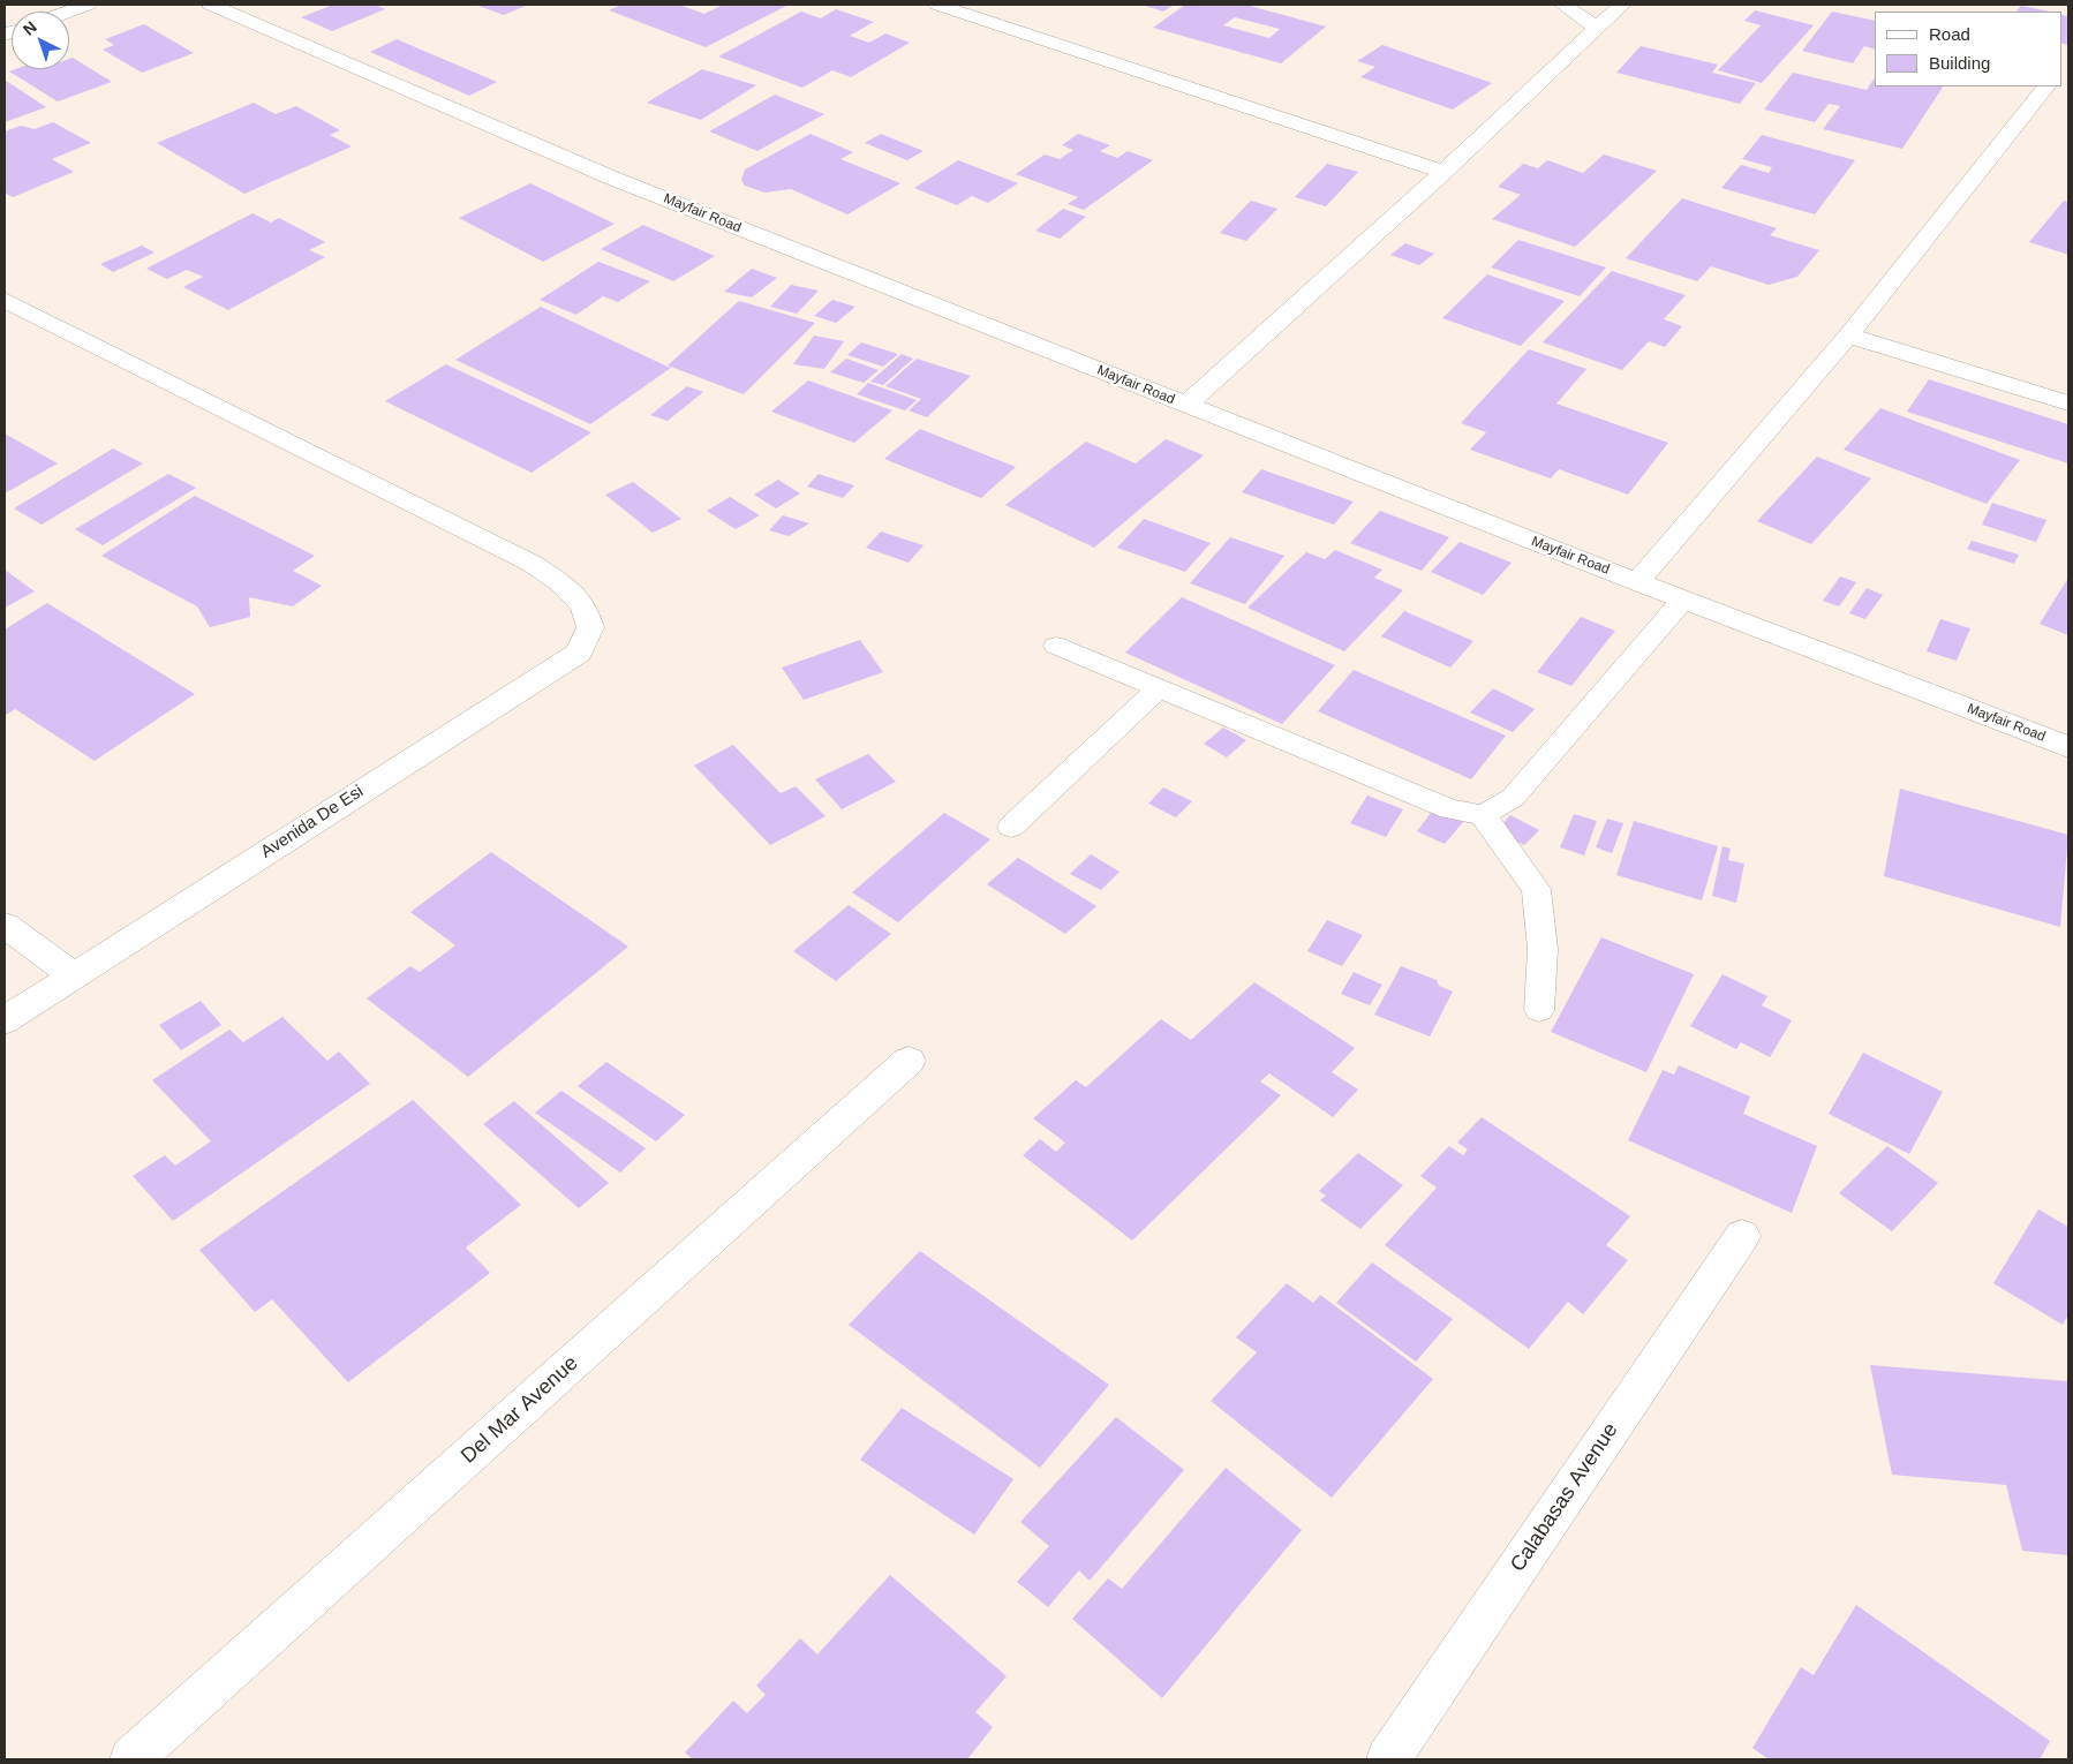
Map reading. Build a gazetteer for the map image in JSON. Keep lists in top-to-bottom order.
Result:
{
  "streets": {
    "street": [
      "Mayfair Road",
      "Avenida De Esi",
      "Del Mar Avenue",
      "Calabasas Avenue"
    ]
  },
  "legend": ["Road", "Building"],
  "north": "top left"
}
